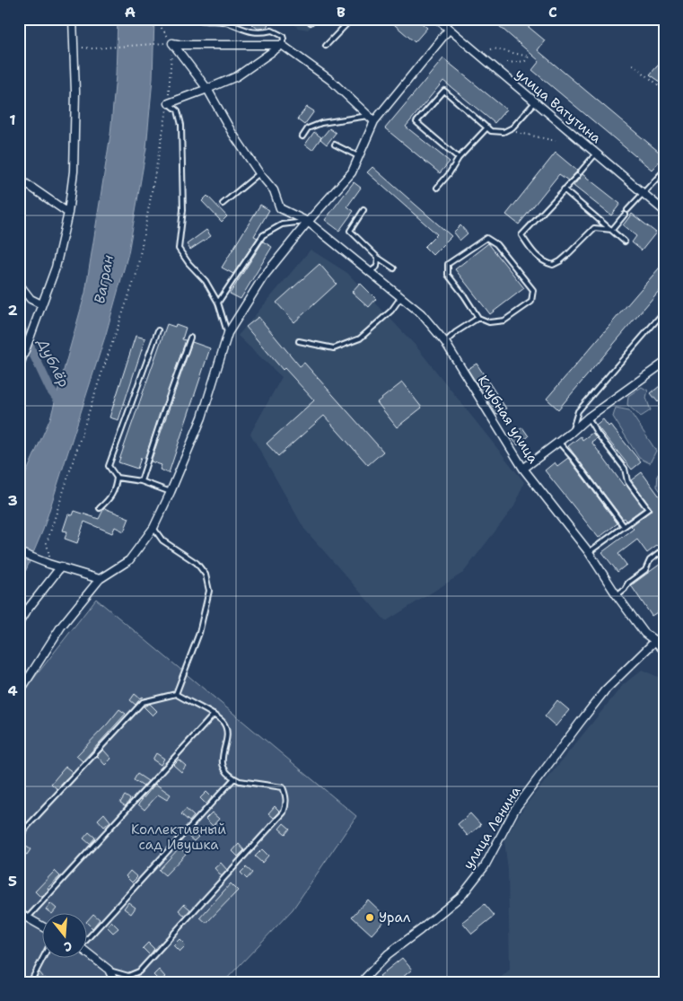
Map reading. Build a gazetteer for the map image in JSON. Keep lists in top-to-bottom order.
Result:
{
  "streets": {
    "street": ["улица Ватутина", "Клубная улица", "улица Ленина"]
  },
  "crossings": [
    ["Клубная улица", "улица Ленина"]
  ],
  "water": ["Вагран", "Дублёр"],
  "parks": ["Коллективный сад Ивушка"],
  "places": ["Урал"],
  "north": "bottom",
  "grid": {
    "columns": ["A", "B", "C"],
    "rows": [
      "1",
      "2",
      "3",
      "4",
      "5"
    ]
  }
}
